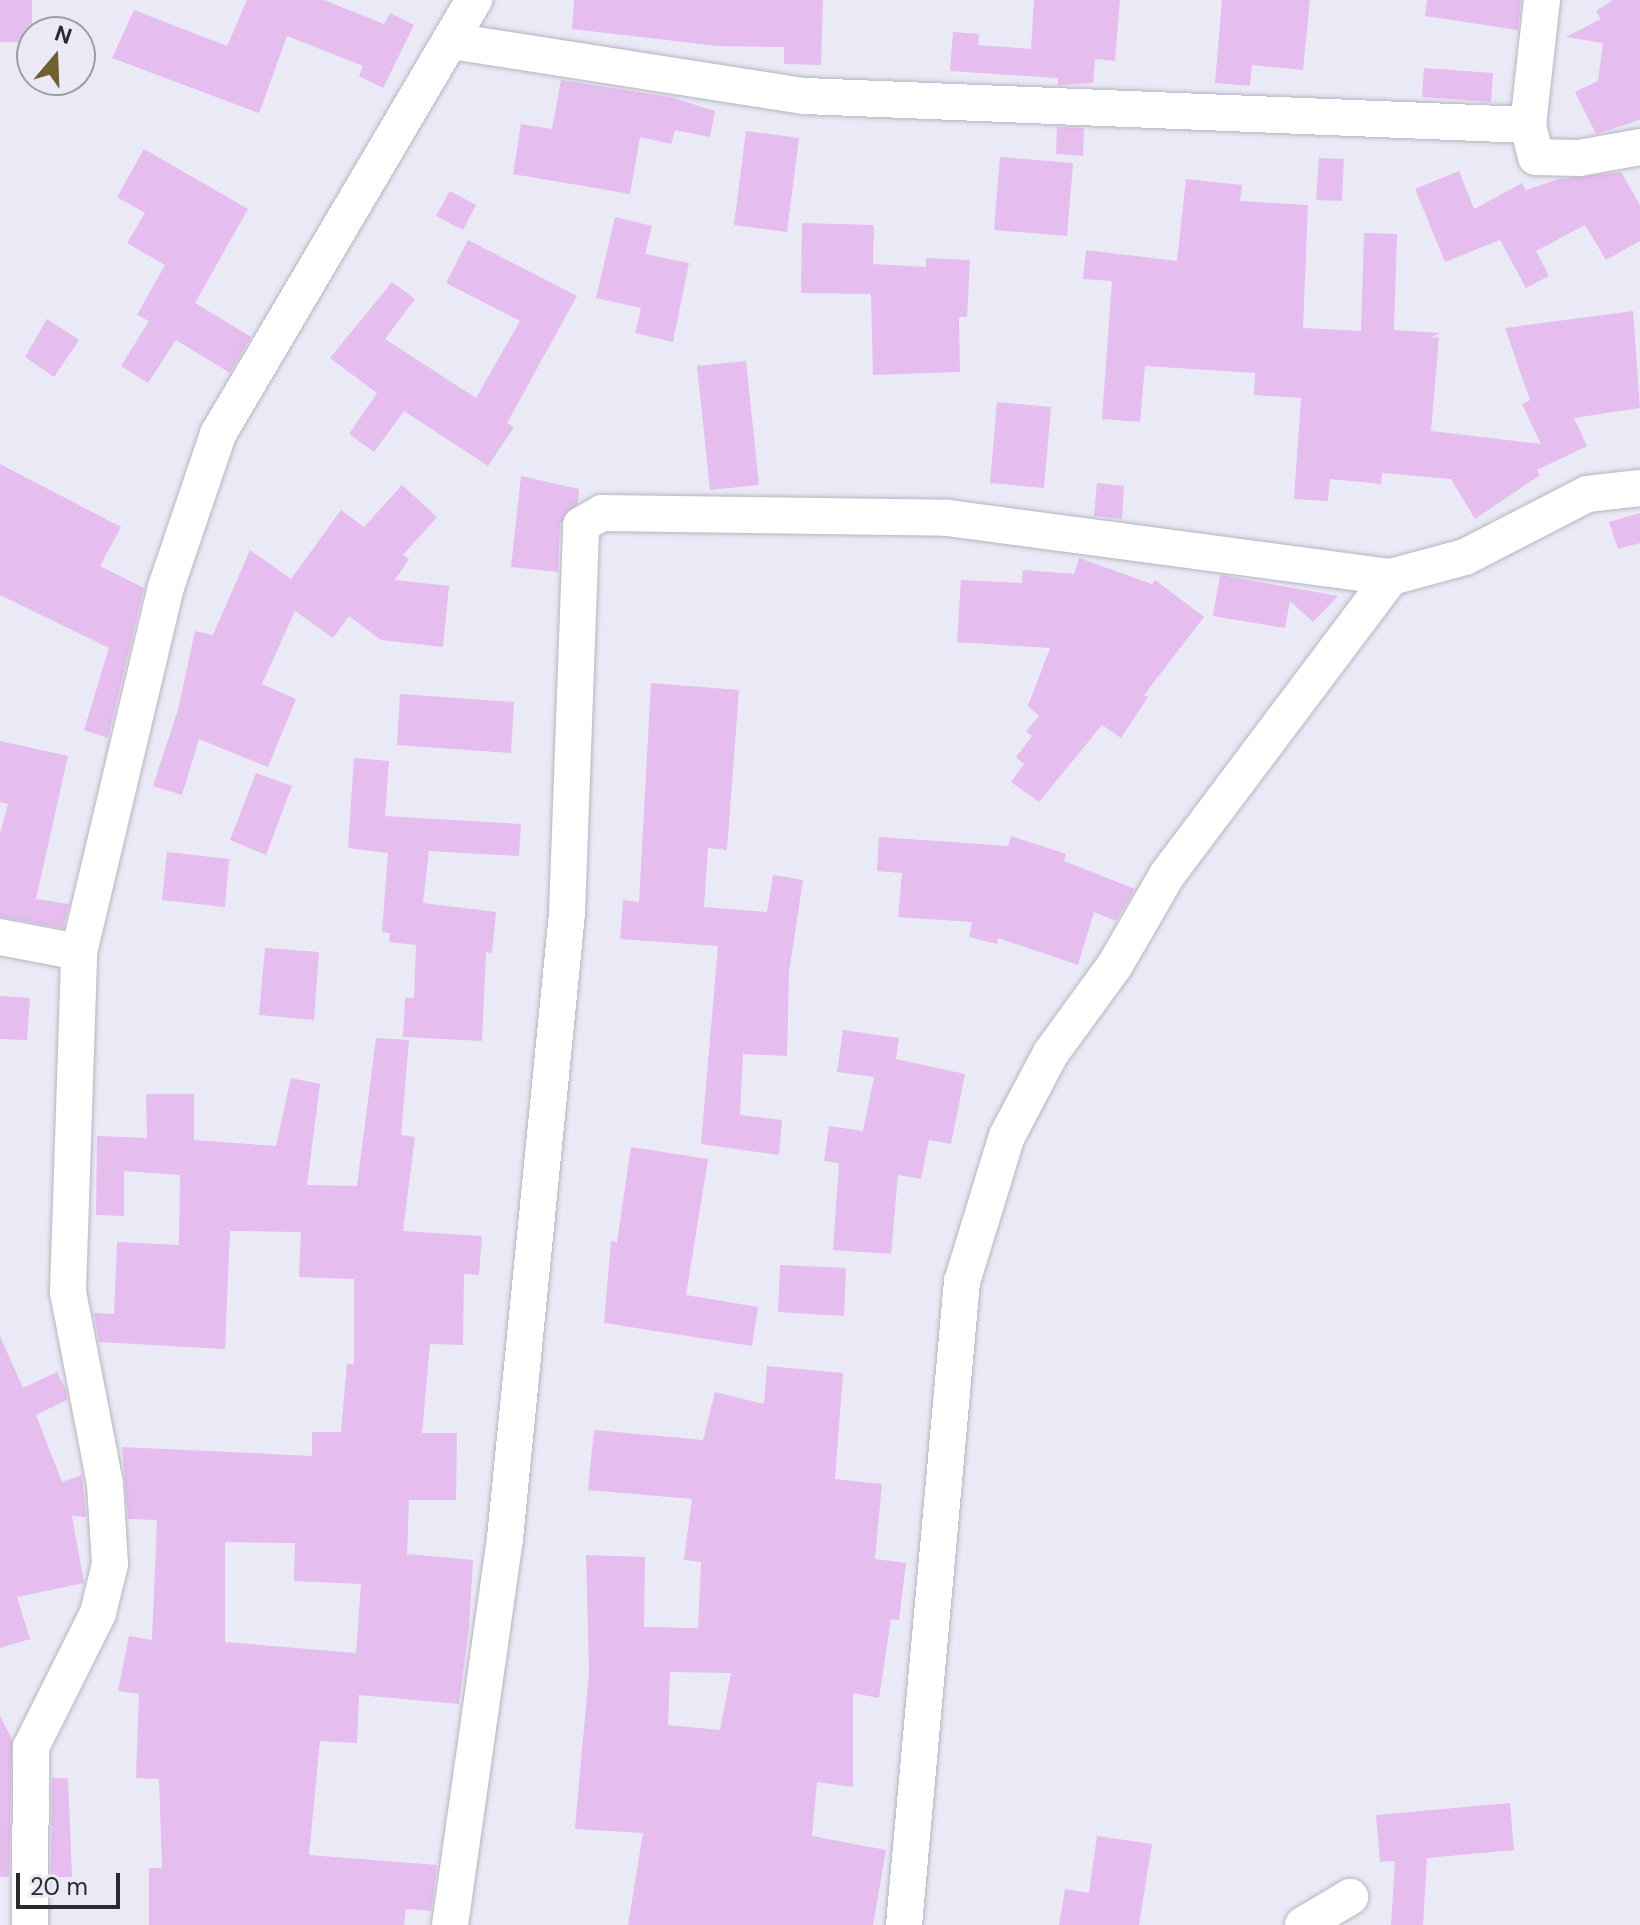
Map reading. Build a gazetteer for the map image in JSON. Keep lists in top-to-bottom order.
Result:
{
  "scale_bar": "20 m",
  "north": "top"
}
